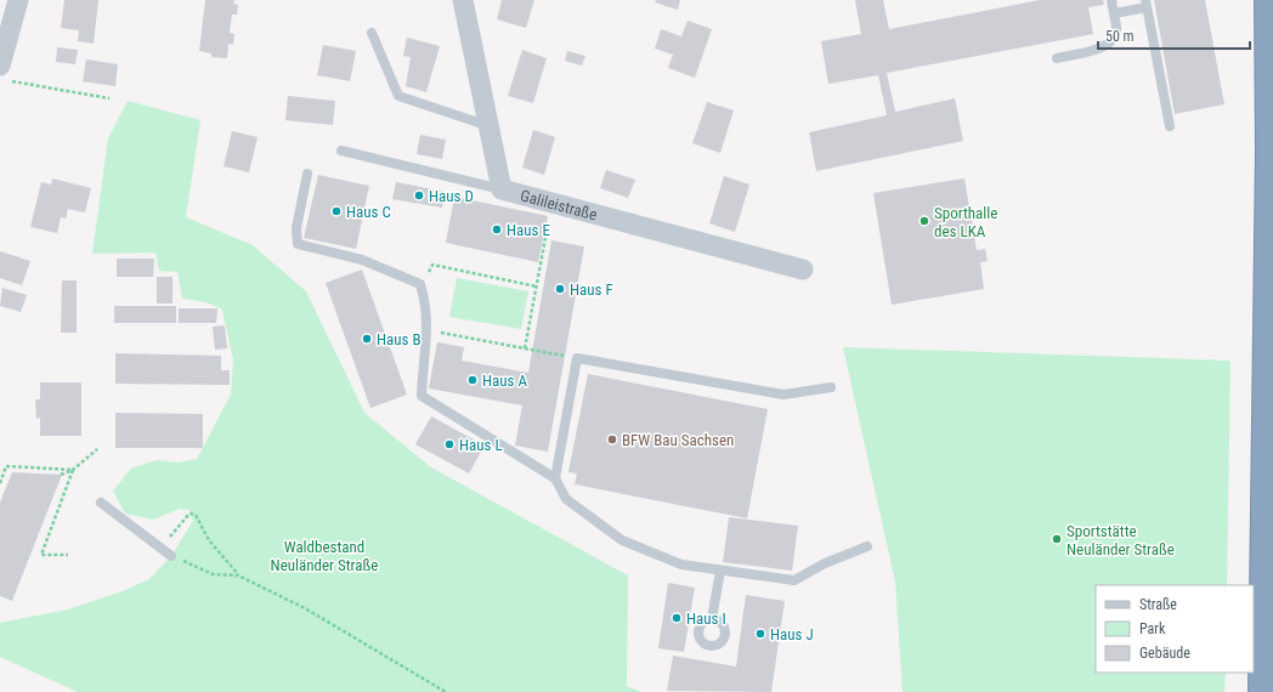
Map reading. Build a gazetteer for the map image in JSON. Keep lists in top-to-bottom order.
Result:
{
  "streets": {
    "street": ["Galileistraße"]
  },
  "parks": ["Waldbestand Neuländer Straße"],
  "places": [
    "Haus D",
    "Haus C",
    "Sporthalle des LKA",
    "Haus E",
    "Haus F",
    "Haus B",
    "Haus A",
    "BFW Bau Sachsen",
    "Haus L",
    "Sportstätte Neuländer Straße",
    "Haus I",
    "Haus J"
  ],
  "legend": ["Straße", "Park", "Gebäude"],
  "scale_bar": "50 m"
}
